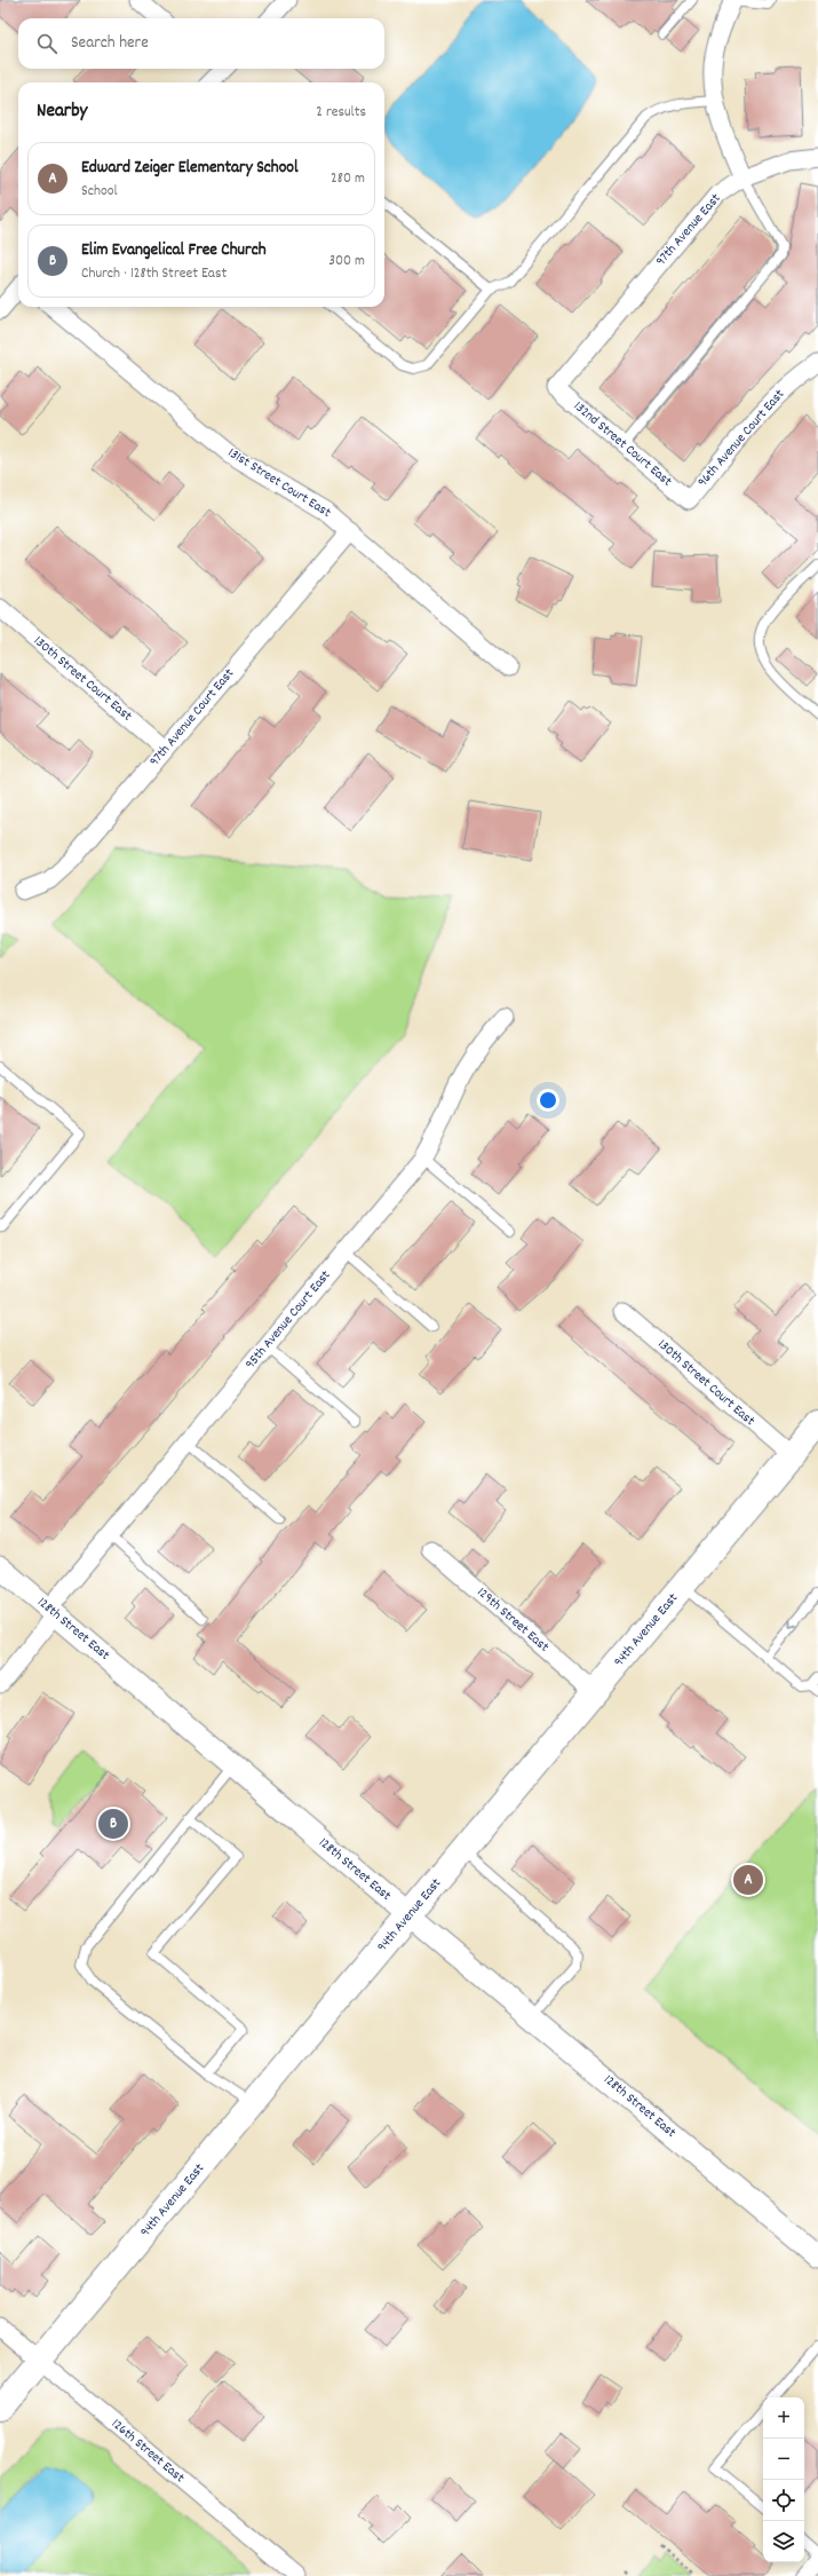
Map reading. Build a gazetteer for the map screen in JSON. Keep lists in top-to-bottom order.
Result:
{
  "streets": {
    "main road": ["94th Avenue East"],
    "street": [
      "97th Avenue East",
      "96th Avenue Court East",
      "132nd Street Court East",
      "131st Street Court East",
      "130th Street Court East",
      "97th Avenue Court East",
      "95th Avenue Court East",
      "129th Street East",
      "128th Street East",
      "126th Street East"
    ]
  },
  "crossings": [
    ["97th Avenue East", "132nd Street Court East"],
    ["96th Avenue Court East", "132nd Street Court East"],
    ["131st Street Court East", "97th Avenue Court East"],
    ["130th Street Court East", "97th Avenue Court East"],
    ["130th Street Court East", "94th Avenue East"],
    ["95th Avenue Court East", "128th Street East"],
    ["129th Street East", "94th Avenue East"],
    ["128th Street East", "94th Avenue East"],
    ["94th Avenue East", "126th Street East"]
  ],
  "page": {
    "search": "Search here",
    "heading": ["Nearby", "2 results"],
    "list": [
      {
        "mark": "A",
        "name": "Edward Zeiger Elementary School",
        "note": "School",
        "value": "280 m"
      },
      {
        "mark": "B",
        "name": "Elim Evangelical Free Church",
        "note": "Church · 128th Street East",
        "value": "300 m"
      }
    ],
    "pins": ["B", "A"],
    "map_buttons": ["+", "−"]
  }
}
